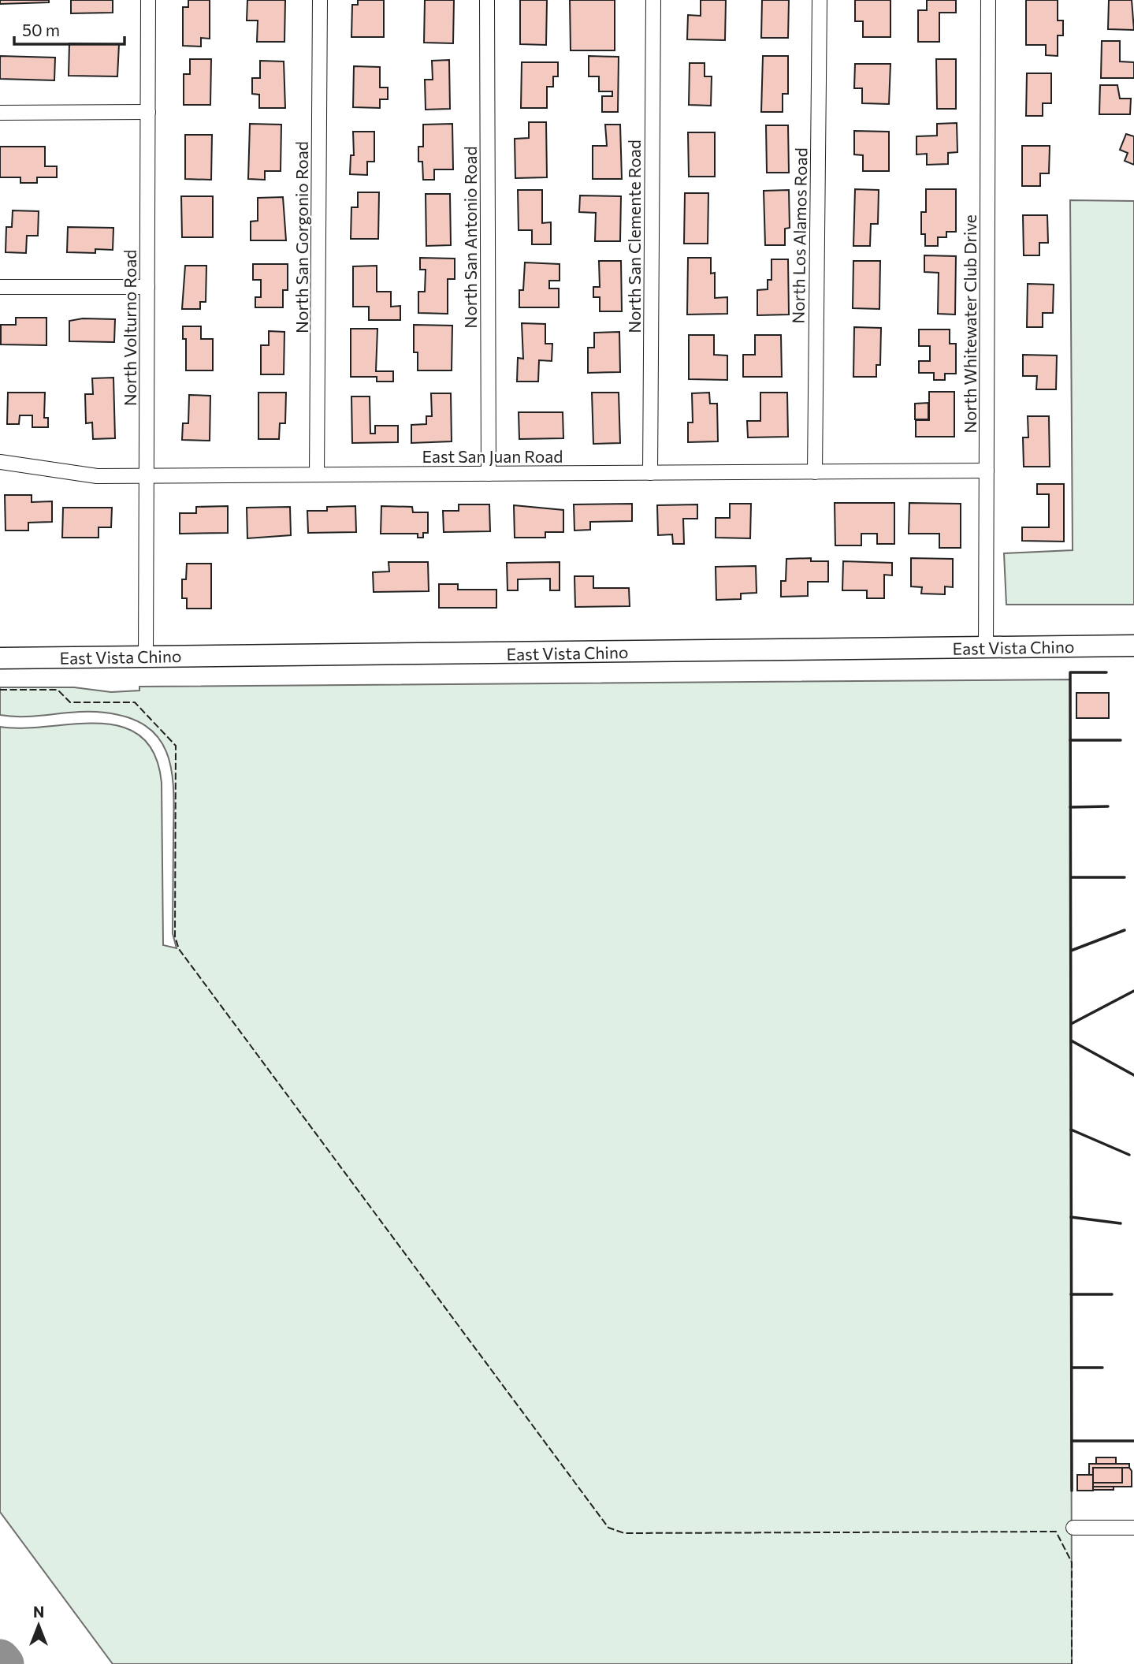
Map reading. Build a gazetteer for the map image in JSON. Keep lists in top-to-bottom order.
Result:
{
  "streets": {
    "main road": ["East Vista Chino"],
    "street": [
      "North Los Alamos Road",
      "North San Clemente Road",
      "North San Gorgonio Road",
      "North San Antonio Road",
      "North Whitewater Club Drive",
      "North Volturno Road",
      "East San Juan Road"
    ]
  },
  "crossings": [
    ["North Los Alamos Road", "East San Juan Road"],
    ["North San Clemente Road", "East San Juan Road"],
    ["North San Gorgonio Road", "East San Juan Road"],
    ["North San Antonio Road", "East San Juan Road"],
    ["North Whitewater Club Drive", "East San Juan Road"],
    ["North Whitewater Club Drive", "East Vista Chino"],
    ["North Volturno Road", "East San Juan Road"],
    ["North Volturno Road", "East Vista Chino"]
  ],
  "scale_bar": "50 m",
  "north": "top"
}
